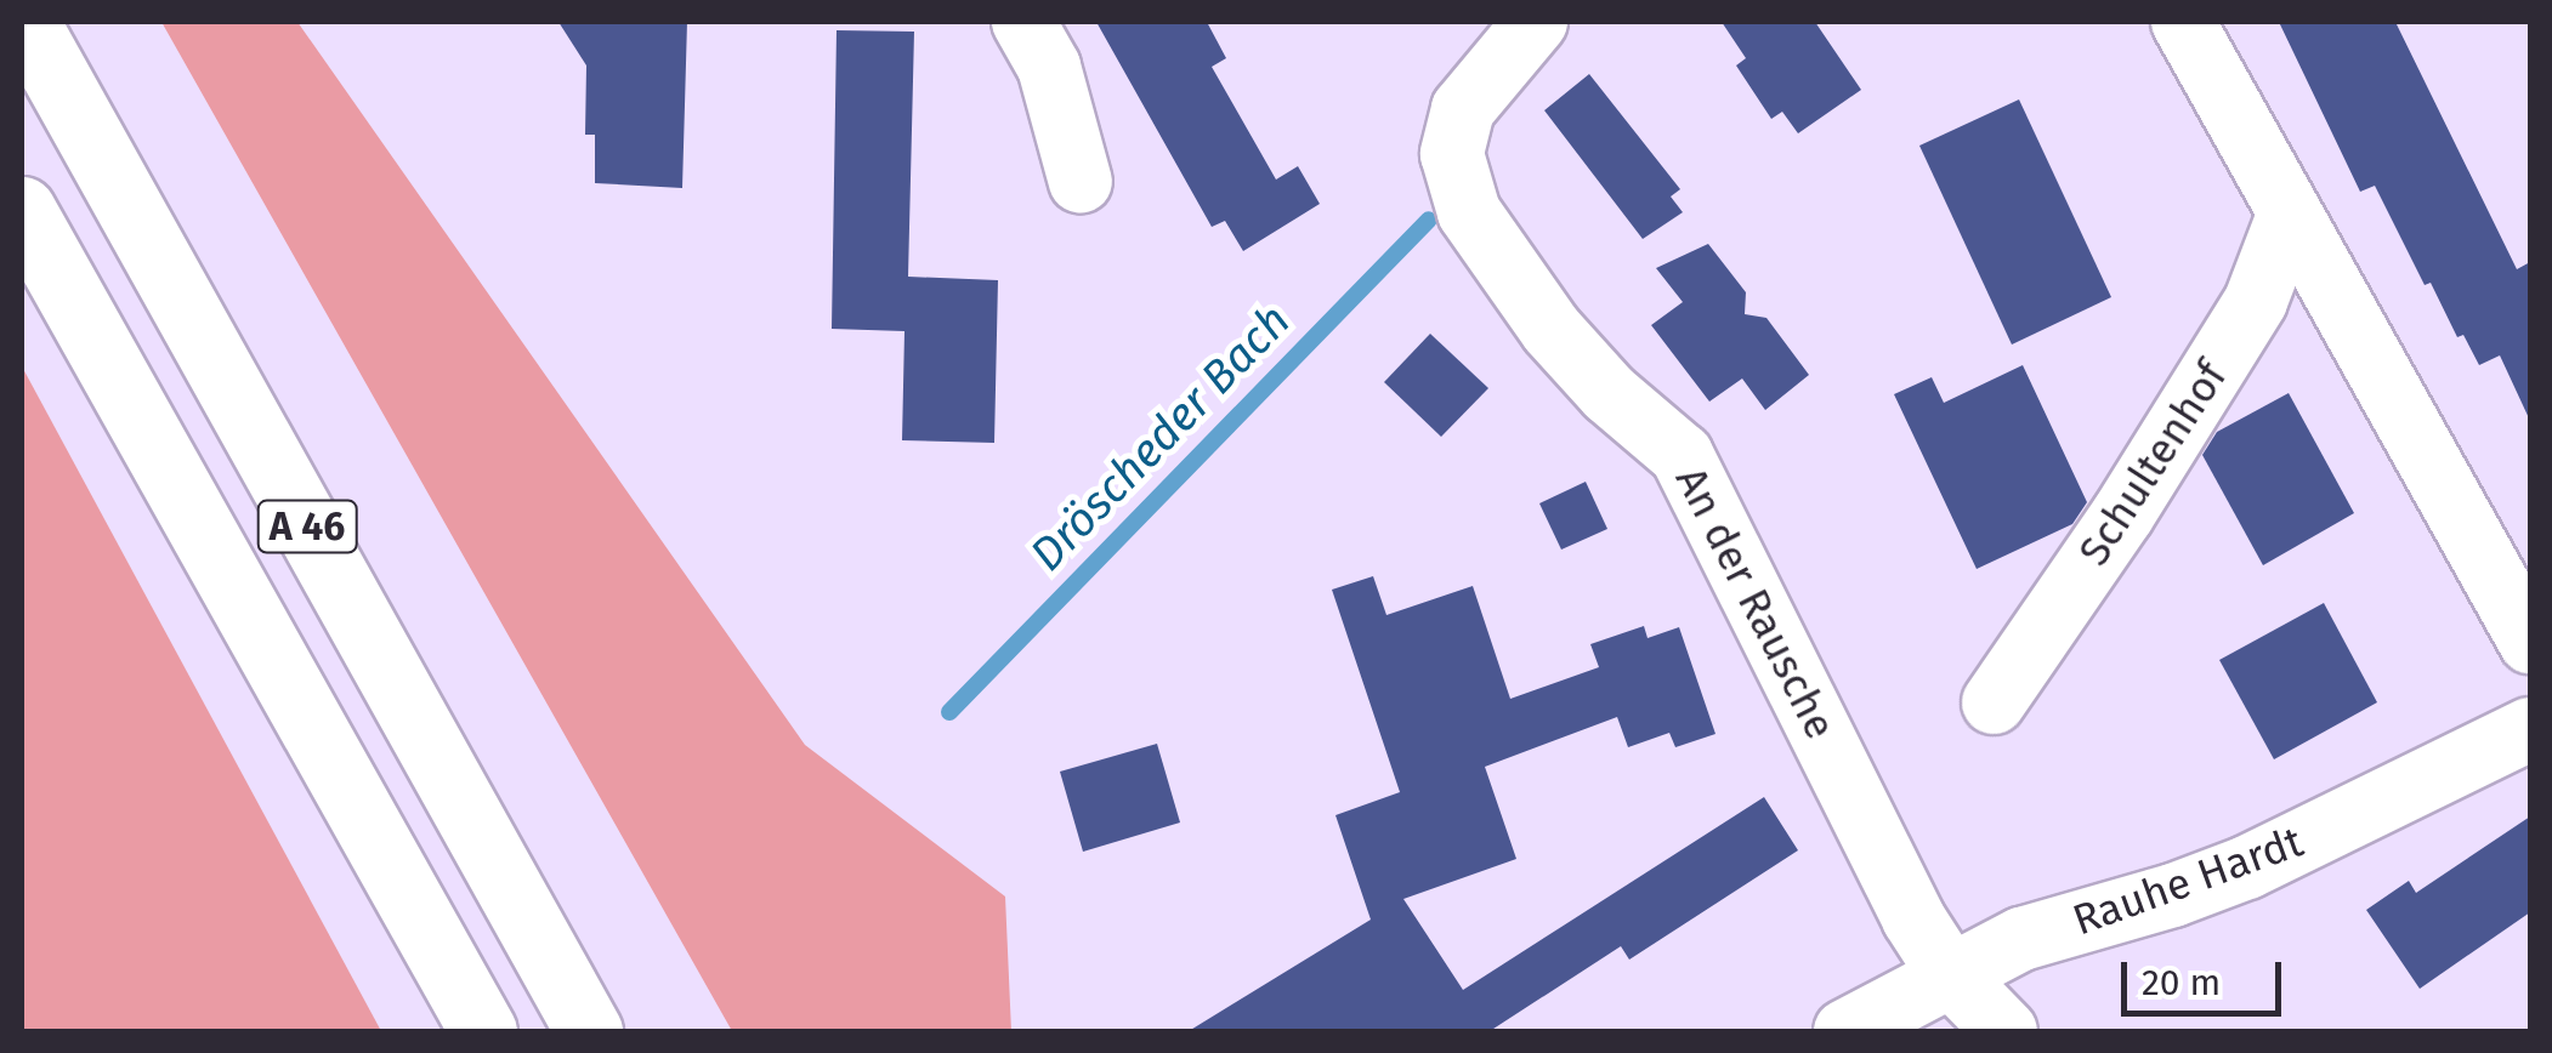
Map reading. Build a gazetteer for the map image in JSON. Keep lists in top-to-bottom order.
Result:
{
  "streets": {
    "highway": ["A 46"],
    "street": ["Schultenhof", "An der Rausche", "Rauhe Hardt"]
  },
  "crossings": [
    ["An der Rausche", "Rauhe Hardt"]
  ],
  "water": ["Dröscheder Bach"],
  "scale_bar": "20 m"
}
